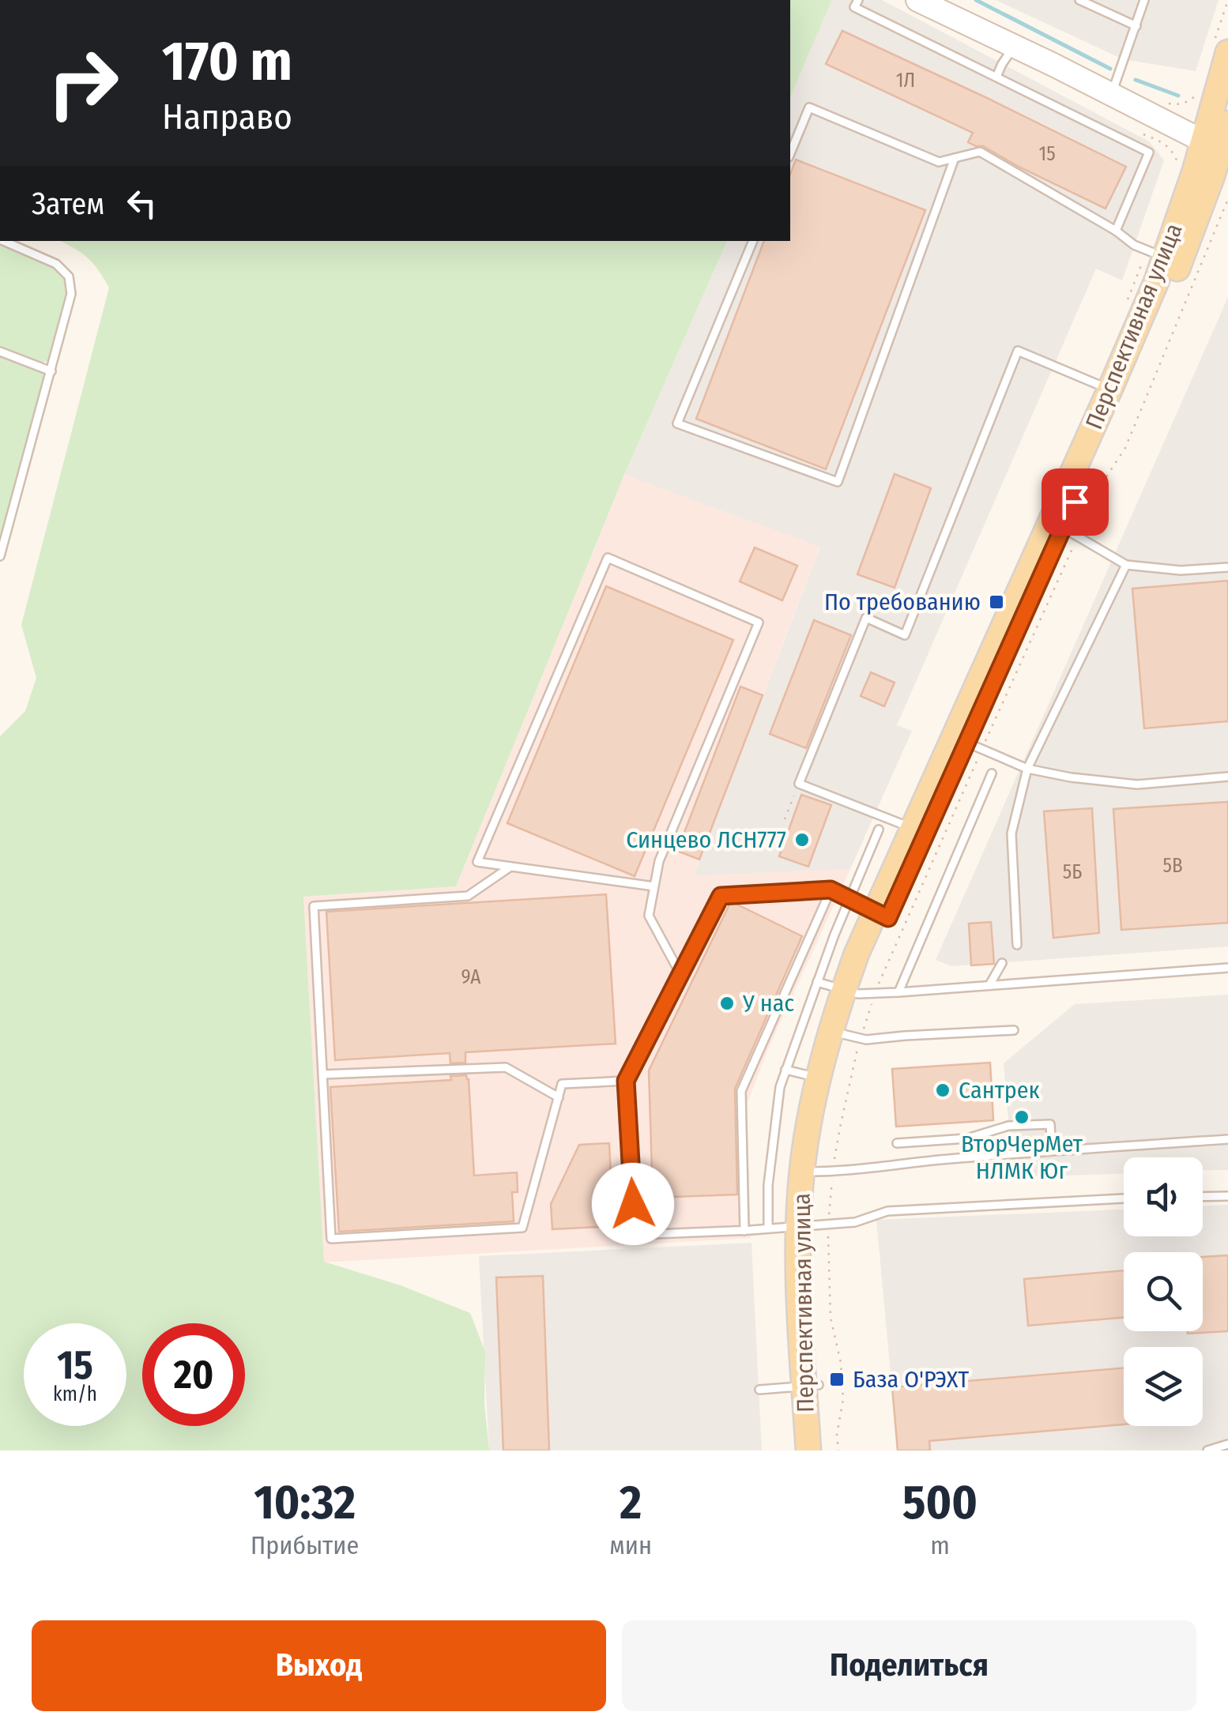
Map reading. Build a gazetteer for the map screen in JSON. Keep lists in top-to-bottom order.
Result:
{
  "streets": {
    "main road": ["Перспективная улица"]
  },
  "places": {
    "transit": ["По требованию", "База О'РЭХТ"],
    "other": [
      "Синцево ЛСН777",
      "У нас",
      "Сантрек",
      "ВторЧерМет НЛМК Юг"
    ]
  },
  "house_numbers": [
    "1Л",
    "15",
    "5В",
    "5Б",
    "9А"
  ],
  "page": {
    "turn": ["170 m", "Направо"],
    "then": "Затем",
    "speed": "15 km/h",
    "limit": "20",
    "eta": [
      "10:32",
      "Прибытие",
      "2",
      "мин",
      "500",
      "m"
    ],
    "buttons": ["Выход", "Поделиться"]
  }
}
